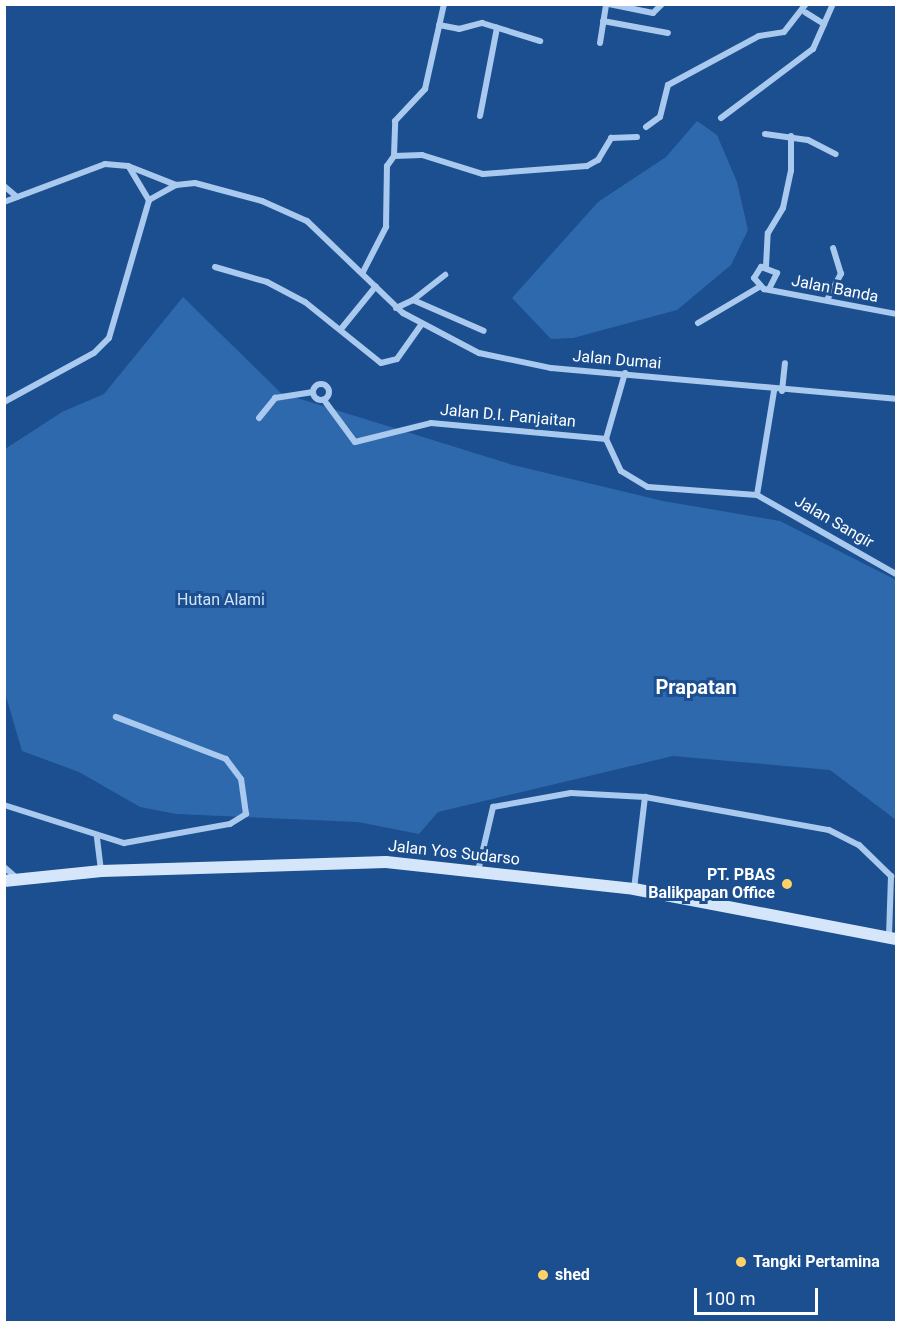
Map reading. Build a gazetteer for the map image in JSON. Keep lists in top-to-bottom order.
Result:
{
  "streets": {
    "main road": ["Jalan Yos Sudarso"],
    "street": [
      "Jalan Banda",
      "Jalan Dumai",
      "Jalan D.I. Panjaitan",
      "Jalan Sangir"
    ]
  },
  "crossings": [
    ["Jalan D.I. Panjaitan", "Jalan Sangir"]
  ],
  "districts": ["Prapatan"],
  "parks": ["Hutan Alami"],
  "places": ["PT. PBAS Balikpapan Office", "Tangki Pertamina", "shed"],
  "scale_bar": "100 m"
}
